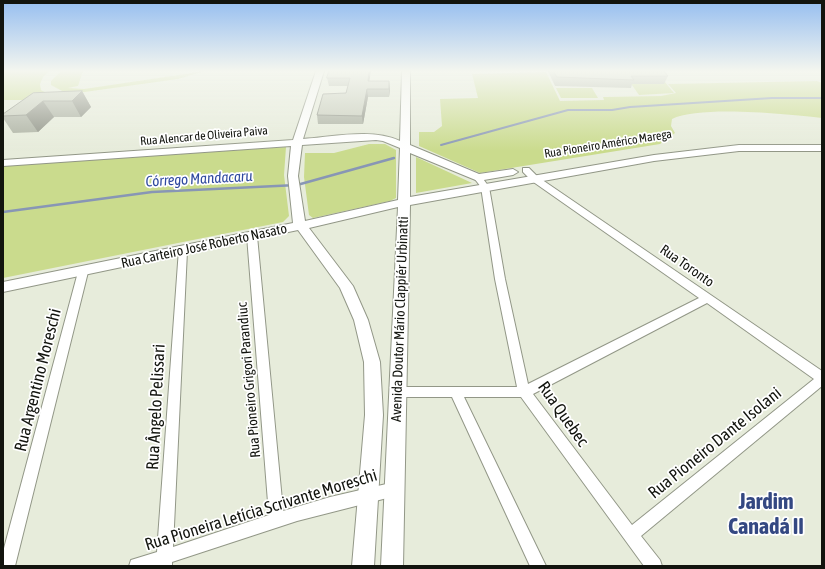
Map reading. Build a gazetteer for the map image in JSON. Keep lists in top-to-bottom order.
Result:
{
  "streets": {
    "main road": [
      "Rua Alencar de Oliveira Paiva",
      "Rua Pioneiro Américo Marega",
      "Rua Carteiro José Roberto Nasato",
      "Avenida Doutor Mário Clappiér Urbinatti"
    ],
    "street": [
      "Rua Toronto",
      "Rua Argentino Moreschi",
      "Rua Pioneiro Grigori Parandiuc",
      "Rua Ângelo Pelissari",
      "Rua Quebec",
      "Rua Pioneiro Dante Isolani",
      "Rua Pioneira Letícia Scrivante Moreschi"
    ]
  },
  "crossings": [
    ["Rua Alencar de Oliveira Paiva", "Avenida Doutor Mário Clappiér Urbinatti"],
    ["Rua Pioneiro Américo Marega", "Rua Carteiro José Roberto Nasato"],
    ["Rua Pioneiro Américo Marega", "Rua Toronto"],
    ["Rua Pioneiro Américo Marega", "Rua Quebec"],
    ["Rua Carteiro José Roberto Nasato", "Avenida Doutor Mário Clappiér Urbinatti"],
    ["Rua Carteiro José Roberto Nasato", "Rua Argentino Moreschi"],
    ["Rua Carteiro José Roberto Nasato", "Rua Pioneiro Grigori Parandiuc"],
    ["Rua Carteiro José Roberto Nasato", "Rua Ângelo Pelissari"],
    ["Rua Carteiro José Roberto Nasato", "Rua Quebec"],
    ["Rua Toronto", "Rua Pioneiro Dante Isolani"],
    ["Avenida Doutor Mário Clappiér Urbinatti", "Rua Pioneira Letícia Scrivante Moreschi"],
    ["Rua Pioneiro Grigori Parandiuc", "Rua Pioneira Letícia Scrivante Moreschi"],
    ["Rua Ângelo Pelissari", "Rua Pioneira Letícia Scrivante Moreschi"],
    ["Rua Quebec", "Rua Pioneiro Dante Isolani"]
  ],
  "districts": ["Jardim Canadá II"],
  "water": ["Córrego Mandacaru"]
}
